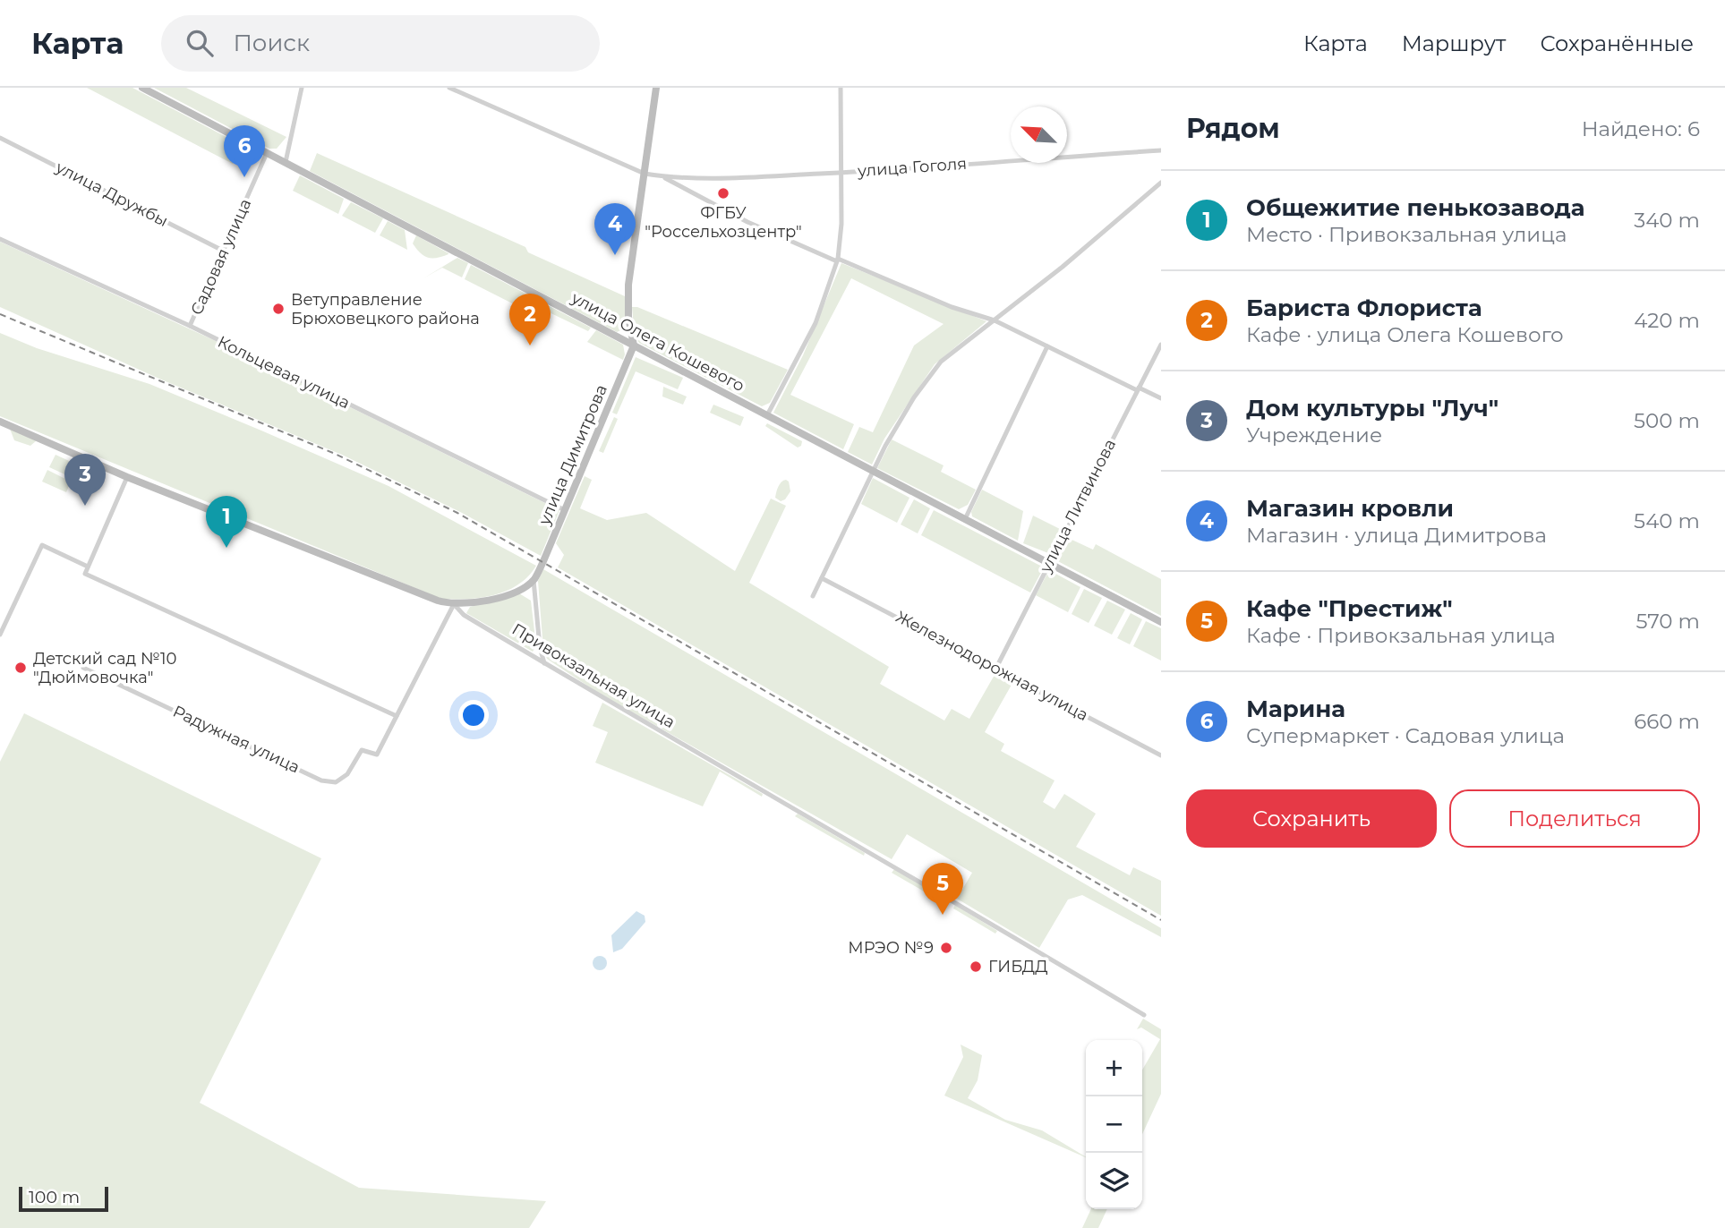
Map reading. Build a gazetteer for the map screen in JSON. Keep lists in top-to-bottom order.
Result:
{
  "streets": {
    "main road": ["улица Олега Кошевого", "улица Димитрова", "Привокзальная улица"],
    "street": [
      "улица Гоголя",
      "улица Дружбы",
      "Садовая улица",
      "Кольцевая улица",
      "улица Литвинова",
      "Железнодорожная улица",
      "Радужная улица"
    ]
  },
  "crossings": [
    ["улица Гоголя", "улица Литвинова"],
    ["улица Дружбы", "Садовая улица"],
    ["Садовая улица", "улица Олега Кошевого"],
    ["Садовая улица", "Кольцевая улица"],
    ["улица Олега Кошевого", "улица Димитрова"],
    ["улица Олега Кошевого", "улица Литвинова"],
    ["Кольцевая улица", "улица Димитрова"],
    ["улица Литвинова", "Железнодорожная улица"]
  ],
  "places": [
    "ФГБУ \"Россельхозцентр\"",
    "Ветуправление Брюховецкого района",
    "Детский сад №10 \"Дюймовочка\"",
    "МРЭО №9",
    "ГИБДД"
  ],
  "scale_bar": "100 m",
  "north": "top left",
  "page": {
    "header": "Карта",
    "search": "Поиск",
    "nav": ["Карта", "Маршрут", "Сохранённые"],
    "heading": ["Рядом", "Найдено: 6"],
    "pins": [
      "6",
      "4",
      "2",
      "3",
      "1",
      "5"
    ],
    "list": [
      {
        "mark": "1",
        "name": "Общежитие пенькозавода",
        "note": "Место · Привокзальная улица",
        "value": "340 m"
      },
      {
        "mark": "2",
        "name": "Бариста Флориста",
        "note": "Кафе · улица Олега Кошевого",
        "value": "420 m"
      },
      {
        "mark": "3",
        "name": "Дом культуры \"Луч\"",
        "note": "Учреждение",
        "value": "500 m"
      },
      {
        "mark": "4",
        "name": "Магазин кровли",
        "note": "Магазин · улица Димитрова",
        "value": "540 m"
      },
      {
        "mark": "5",
        "name": "Кафе \"Престиж\"",
        "note": "Кафе · Привокзальная улица",
        "value": "570 m"
      },
      {
        "mark": "6",
        "name": "Марина",
        "note": "Супермаркет · Садовая улица",
        "value": "660 m"
      }
    ],
    "buttons": ["Сохранить", "Поделиться"],
    "map_buttons": ["+", "−"],
    "scale": "100 m"
  }
}
